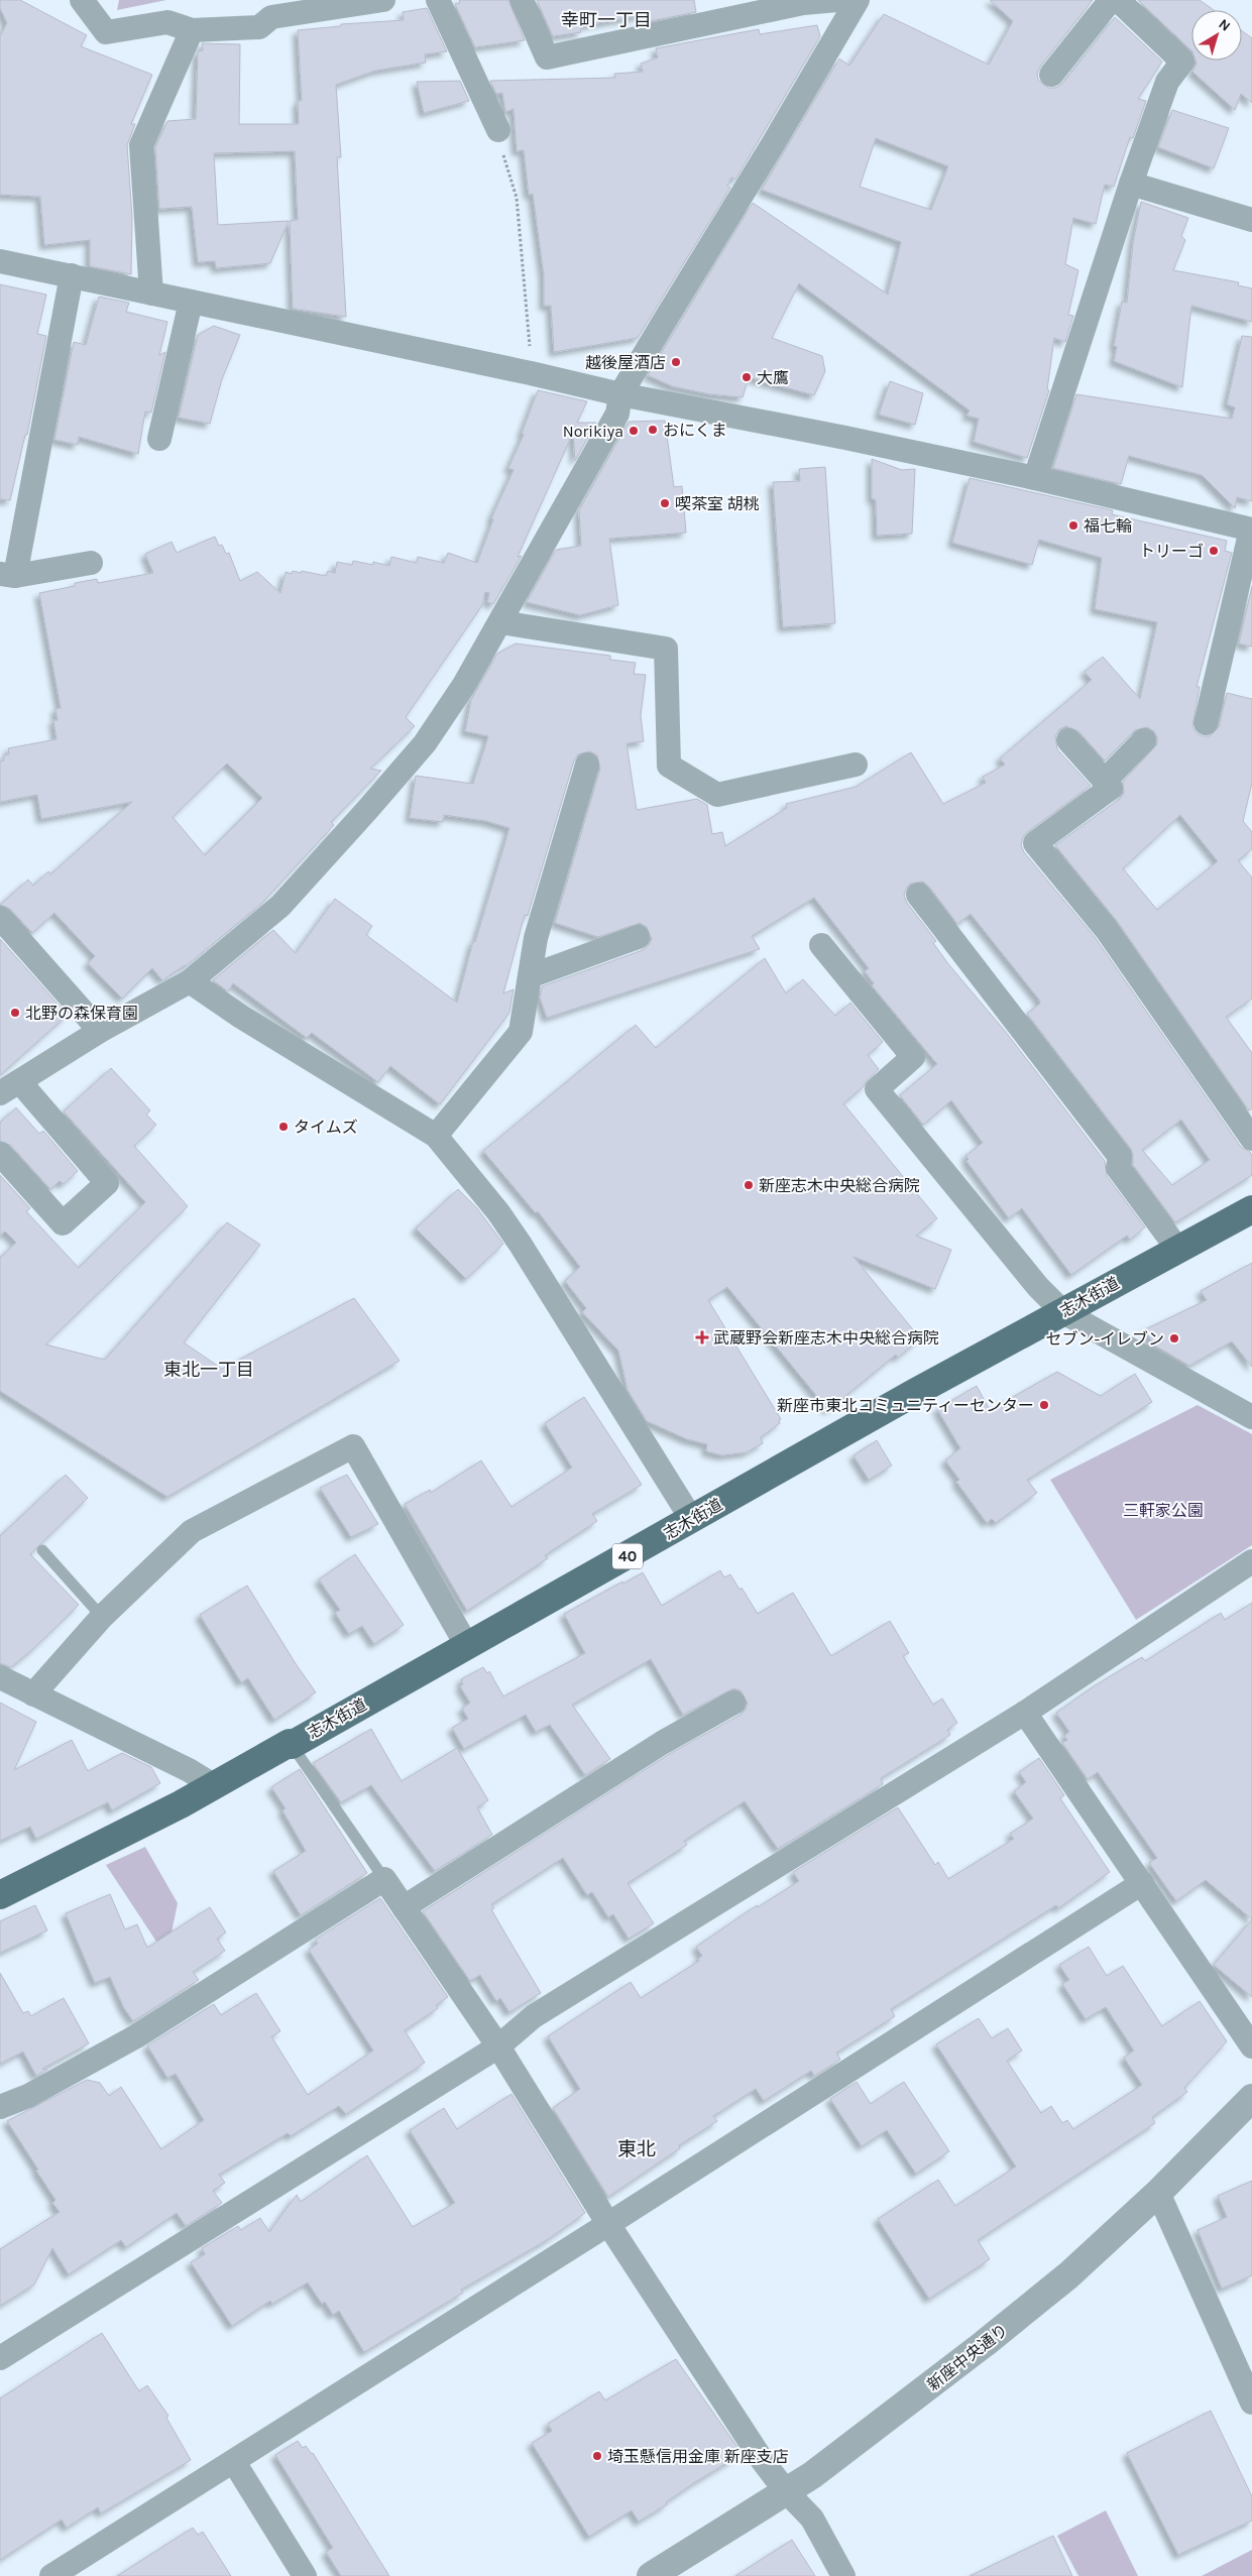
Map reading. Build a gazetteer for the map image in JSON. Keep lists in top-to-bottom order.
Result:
{
  "streets": {
    "main road": ["志木街道", "40"],
    "street": ["新座中央通り"]
  },
  "districts": ["幸町一丁目", "東北一丁目", "東北"],
  "parks": ["三軒家公園"],
  "places": {
    "other": [
      "越後屋酒店",
      "大鷹",
      "おにくま",
      "Norikiya",
      "喫茶室 胡桃",
      "福七輪",
      "トリーゴ",
      "北野の森保育園",
      "タイムズ",
      "新座志木中央総合病院",
      "セブン-イレブン",
      "新座市東北コミュニティーセンター",
      "埼玉懸信用金庫 新座支店"
    ],
    "health": ["武蔵野会新座志木中央総合病院"]
  },
  "north": "top right"
}
